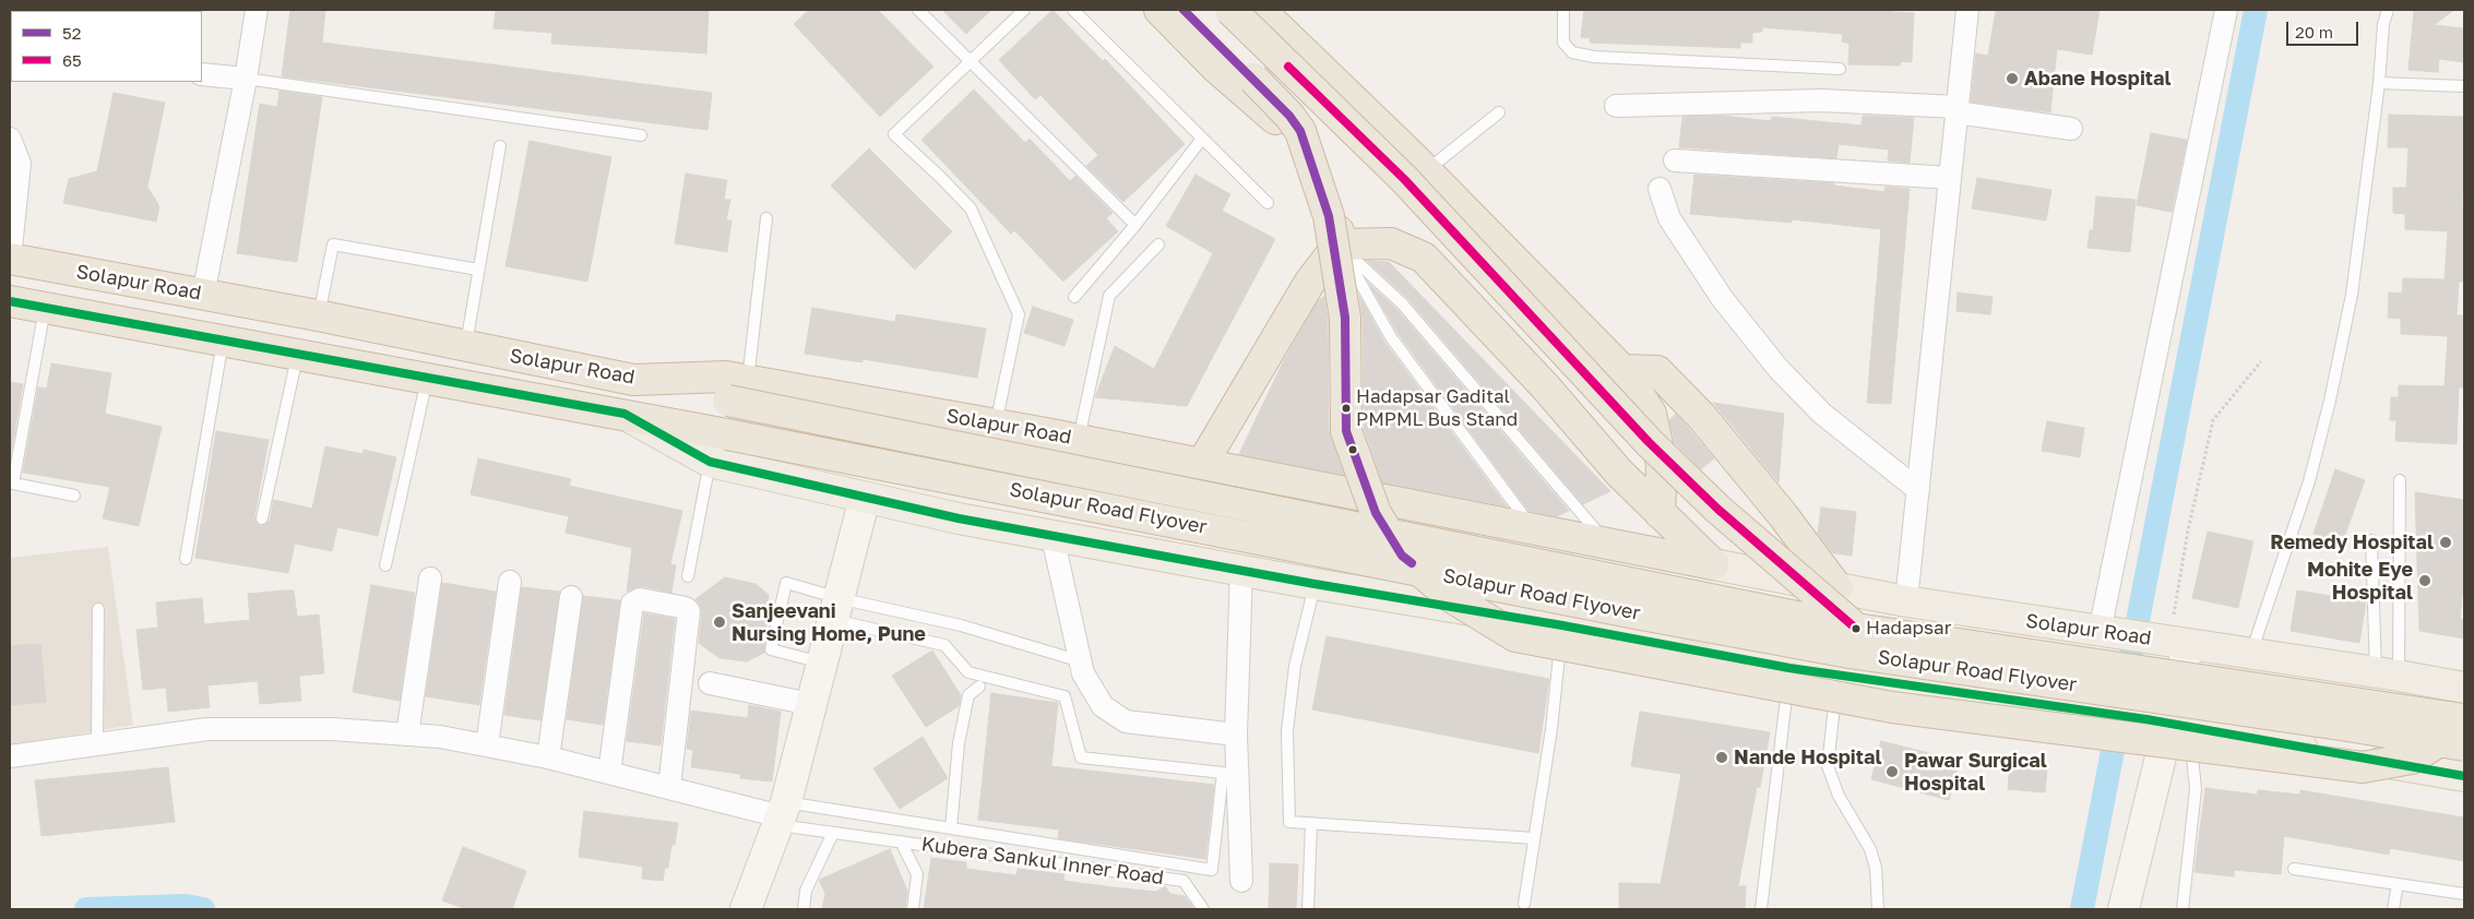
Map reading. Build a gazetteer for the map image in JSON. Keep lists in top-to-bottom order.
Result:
{
  "streets": {
    "highway": ["Solapur Road", "Solapur Road Flyover"],
    "lane": ["Kubera Sankul Inner Road"]
  },
  "crossings": [
    ["Solapur Road", "Solapur Road Flyover"]
  ],
  "places": [
    "Abane Hospital",
    "Hadapsar Gadital PMPML Bus Stand",
    "Remedy Hospital",
    "Mohite Eye Hospital",
    "Sanjeevani Nursing Home, Pune",
    "Hadapsar",
    "Nande Hospital",
    "Pawar Surgical Hospital"
  ],
  "lines": ["transit line 52", "transit line 65"],
  "legend": ["52", "65"],
  "scale_bar": "20 m"
}
